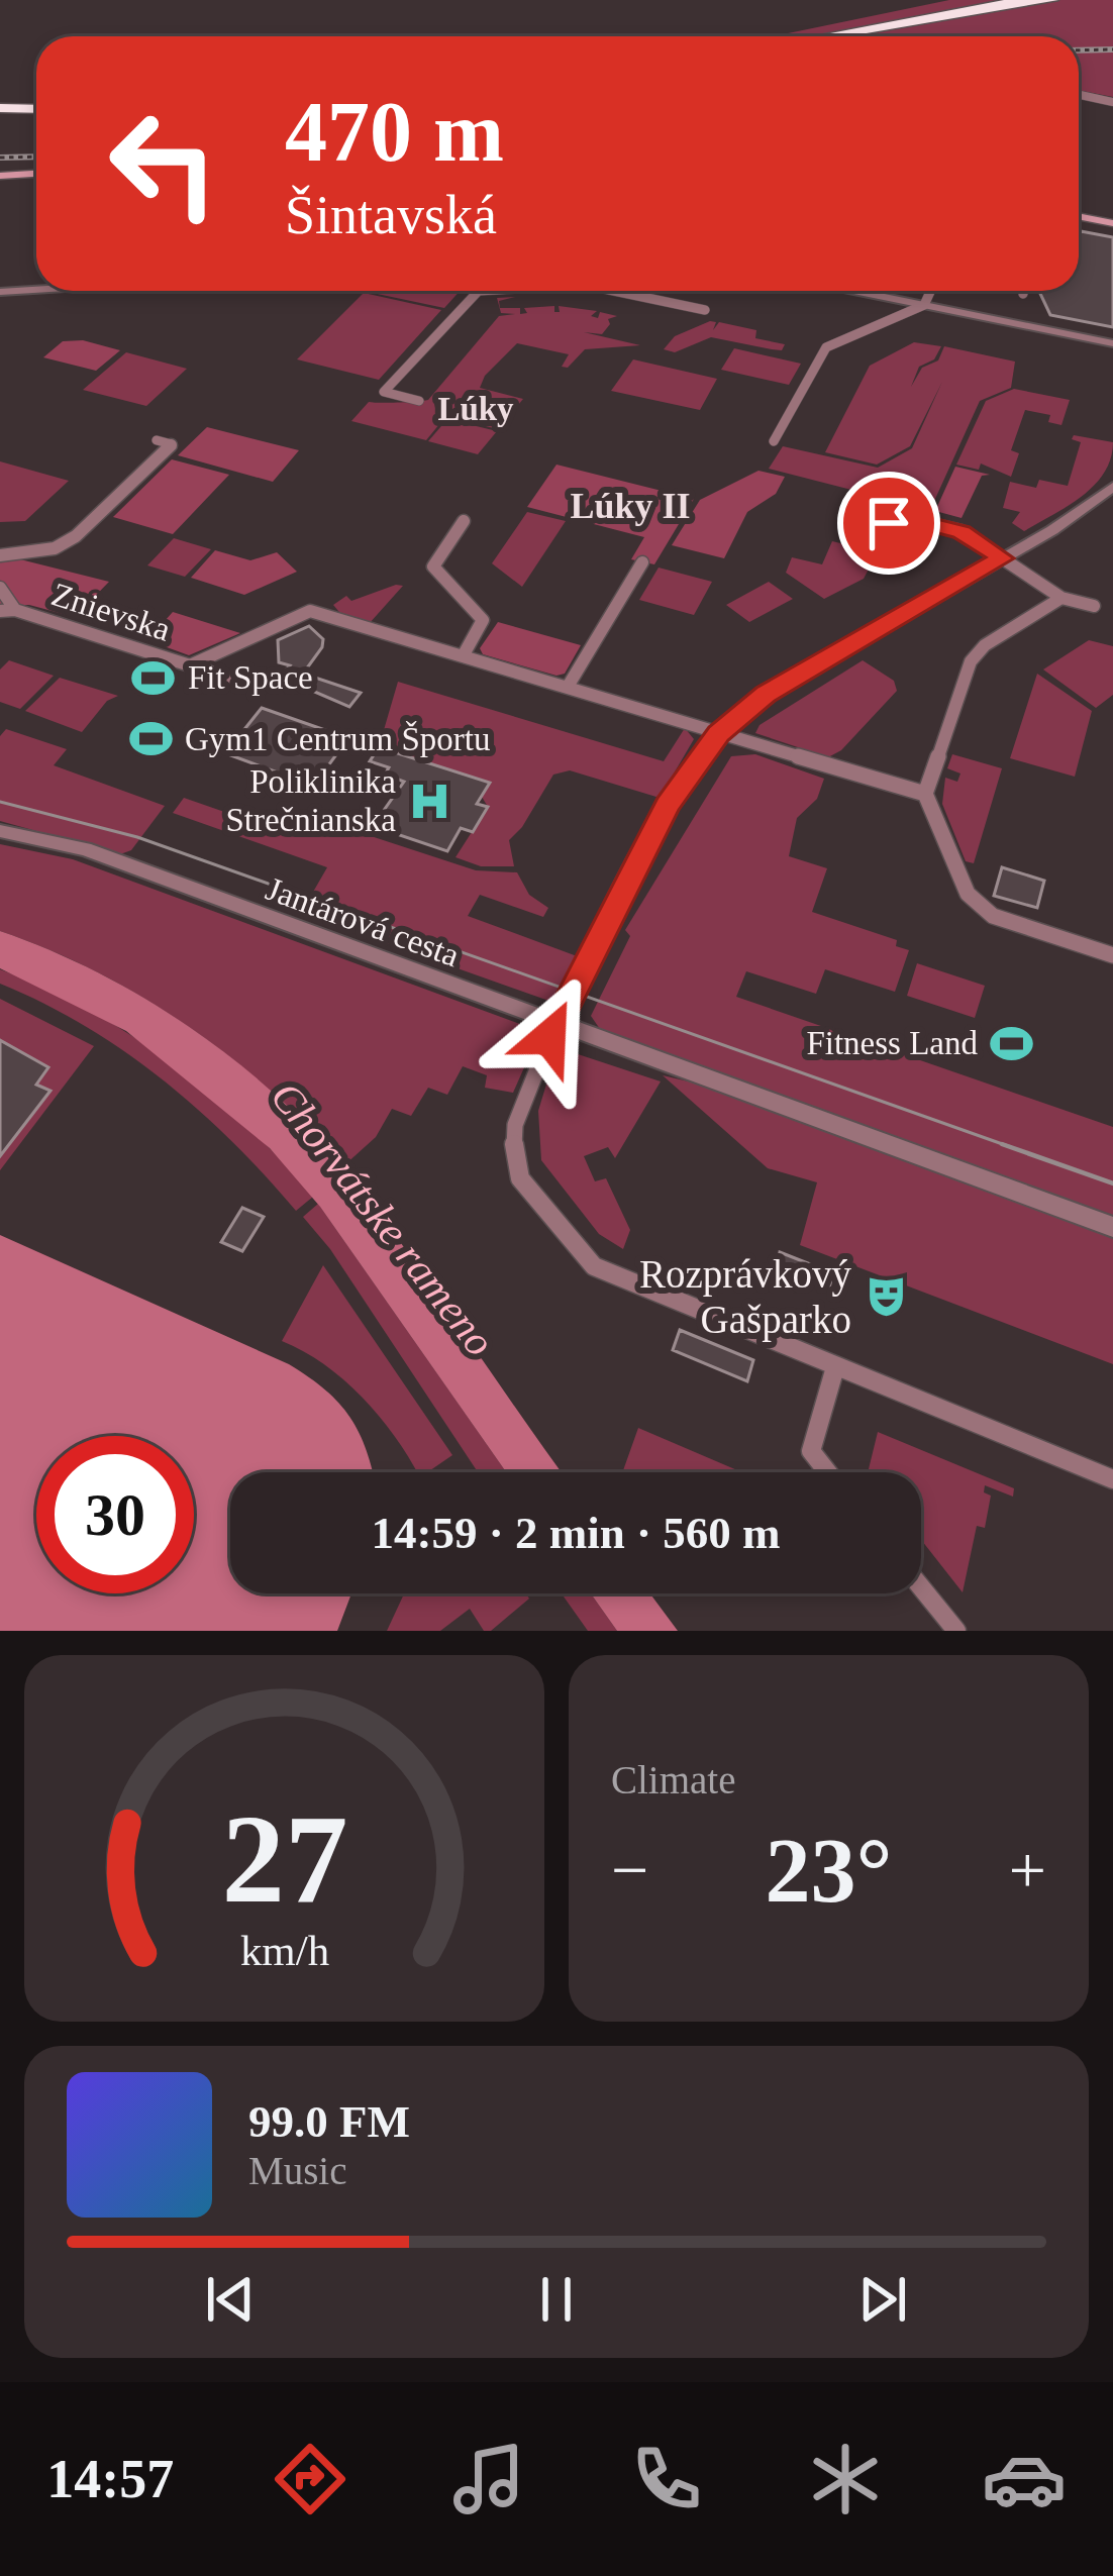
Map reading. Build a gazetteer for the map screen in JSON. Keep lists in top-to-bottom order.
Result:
{
  "streets": {
    "street": ["Znievska", "Jantárová cesta"]
  },
  "districts": ["Lúky", "Lúky II"],
  "water": ["Chorvátske rameno"],
  "places": {
    "sports": ["Fit Space", "Gym1 Centrum Športu", "Fitness Land"],
    "hospital": ["Poliklinika Strečnianska"],
    "theatre": ["Rozprávkový Gašparko"]
  },
  "page": {
    "turn": ["470 m", "Šintavská"],
    "limit": "30",
    "trip": "14:59 · 2 min · 560 m",
    "tile": "Climate",
    "heat": ["−", "23°", "+"],
    "song": ["99.0 FM", "Music"],
    "tabs": "14:57",
    "gauge": ["27", "km/h"]
  }
}
